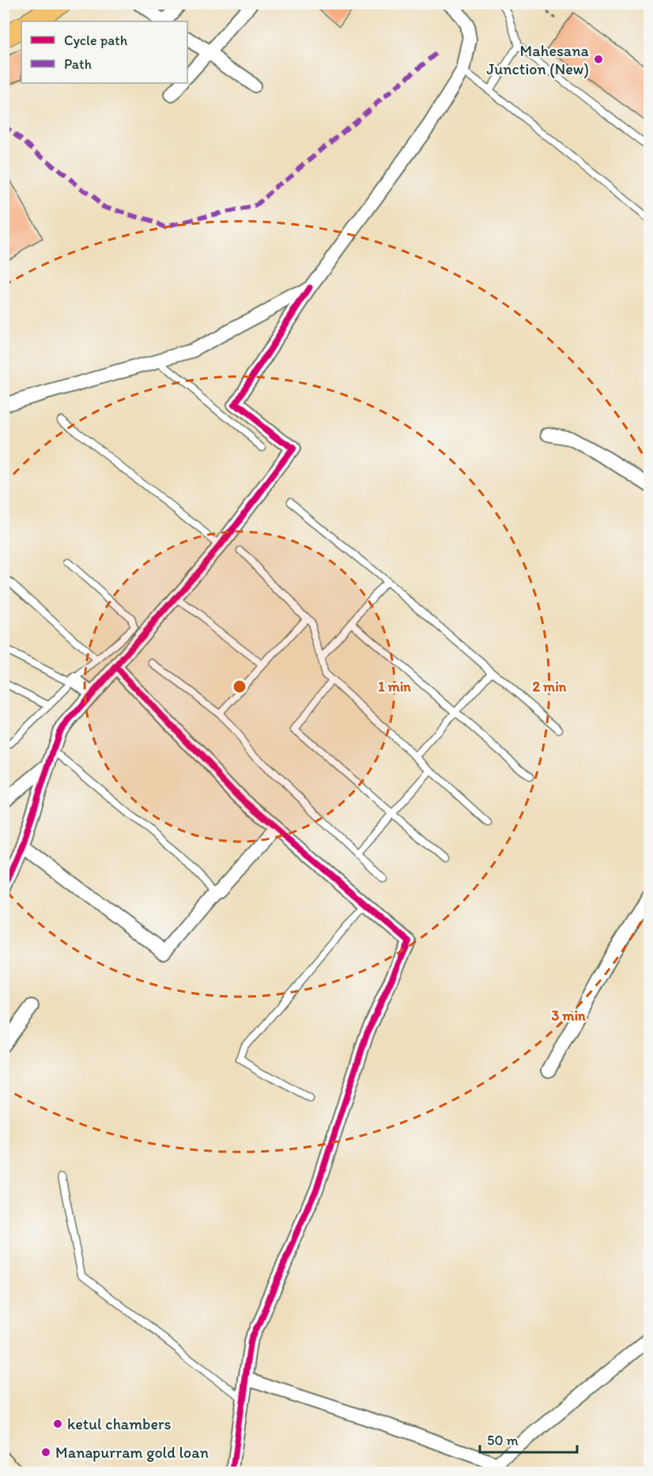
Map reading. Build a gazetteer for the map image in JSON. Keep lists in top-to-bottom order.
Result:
{
  "places": ["Mahesana Junction (New)", "ketul chambers", "Manapurram gold loan"],
  "legend": ["Cycle path", "Path"],
  "scale_bar": "50 m",
  "rings": ["1 min", "2 min", "3 min"]
}
